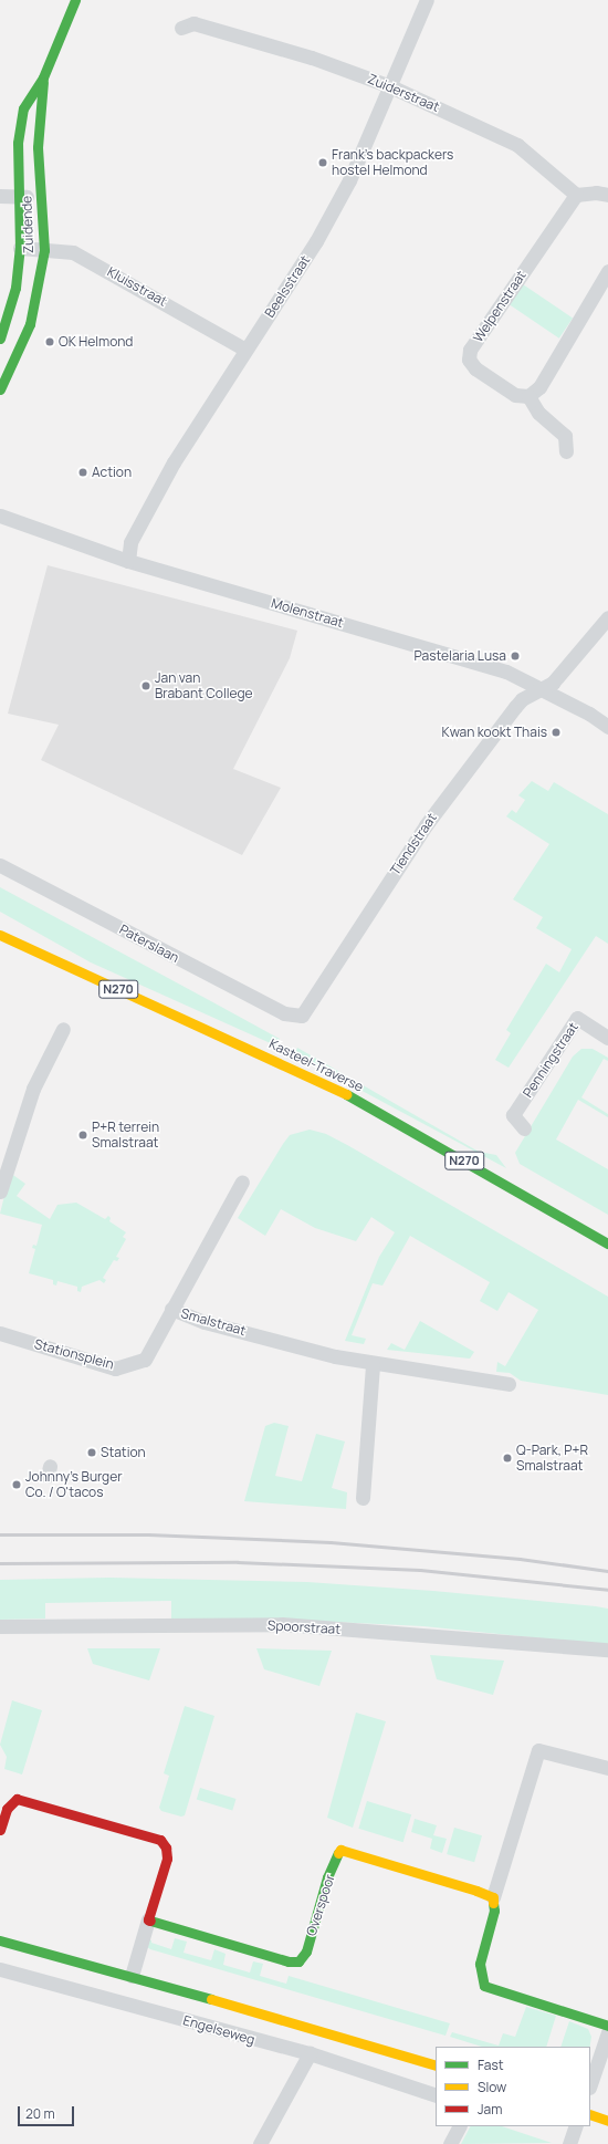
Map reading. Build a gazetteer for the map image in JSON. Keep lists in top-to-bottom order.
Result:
{
  "streets": {
    "street": [
      "Zuiderstraat",
      "Zuidende",
      "Kluisstraat",
      "Beelsstraat",
      "Welpenstraat",
      "Molenstraat",
      "Tiendstraat",
      "Paterslaan",
      "N270",
      "Penningstraat",
      "Kasteel-Traverse",
      "Smalstraat",
      "Stationsplein",
      "Spoorstraat",
      "Overspoor",
      "Engelseweg"
    ]
  },
  "crossings": [
    ["Zuiderstraat", "Beelsstraat"],
    ["Zuiderstraat", "Welpenstraat"],
    ["Zuidende", "Kluisstraat"],
    ["Kluisstraat", "Beelsstraat"],
    ["Beelsstraat", "Molenstraat"],
    ["Molenstraat", "Tiendstraat"],
    ["Tiendstraat", "Paterslaan"],
    ["Smalstraat", "Stationsplein"]
  ],
  "places": [
    "Frank's backpackers hostel Helmond",
    "OK Helmond",
    "Action",
    "Pastelaria Lusa",
    "Jan van Brabant College",
    "Kwan kookt Thais",
    "P+R terrein Smalstraat",
    "Station",
    "Q-Park, P+R Smalstraat",
    "Johnny's Burger Co. / O'tacos"
  ],
  "legend": ["Fast", "Slow", "Jam"],
  "scale_bar": "20 m"
}
